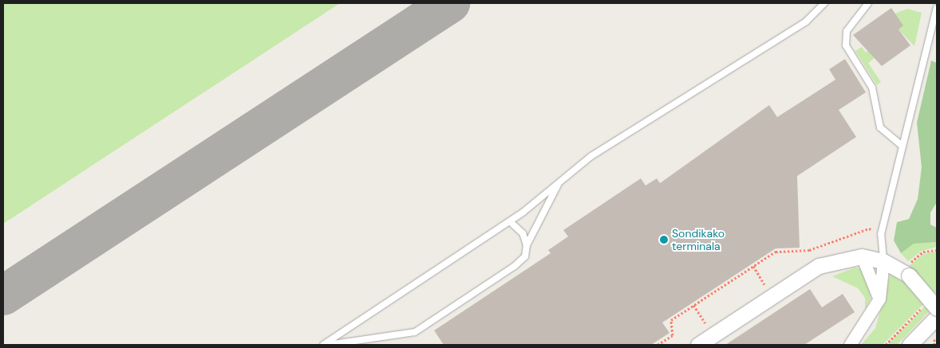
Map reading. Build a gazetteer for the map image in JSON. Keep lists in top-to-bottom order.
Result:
{
  "places": ["Sondikako terminala"]
}
